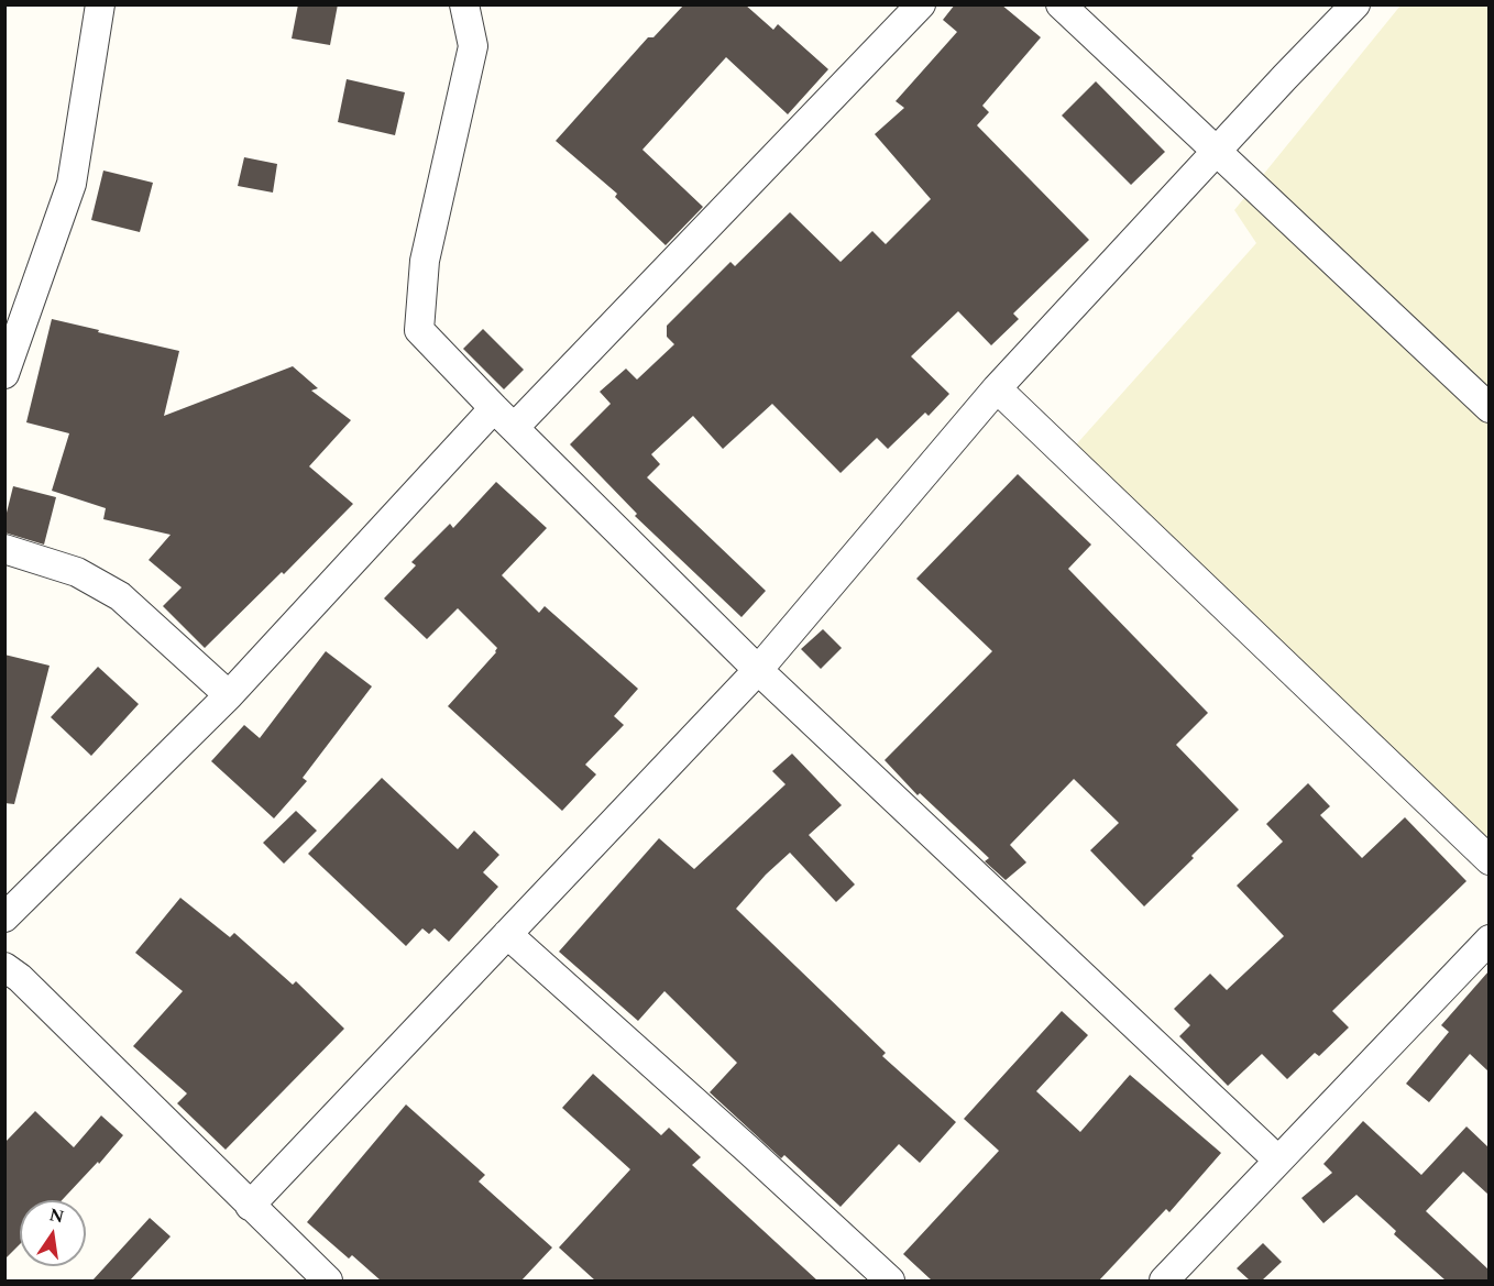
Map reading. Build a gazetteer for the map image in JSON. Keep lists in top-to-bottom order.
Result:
{
  "north": "top"
}
